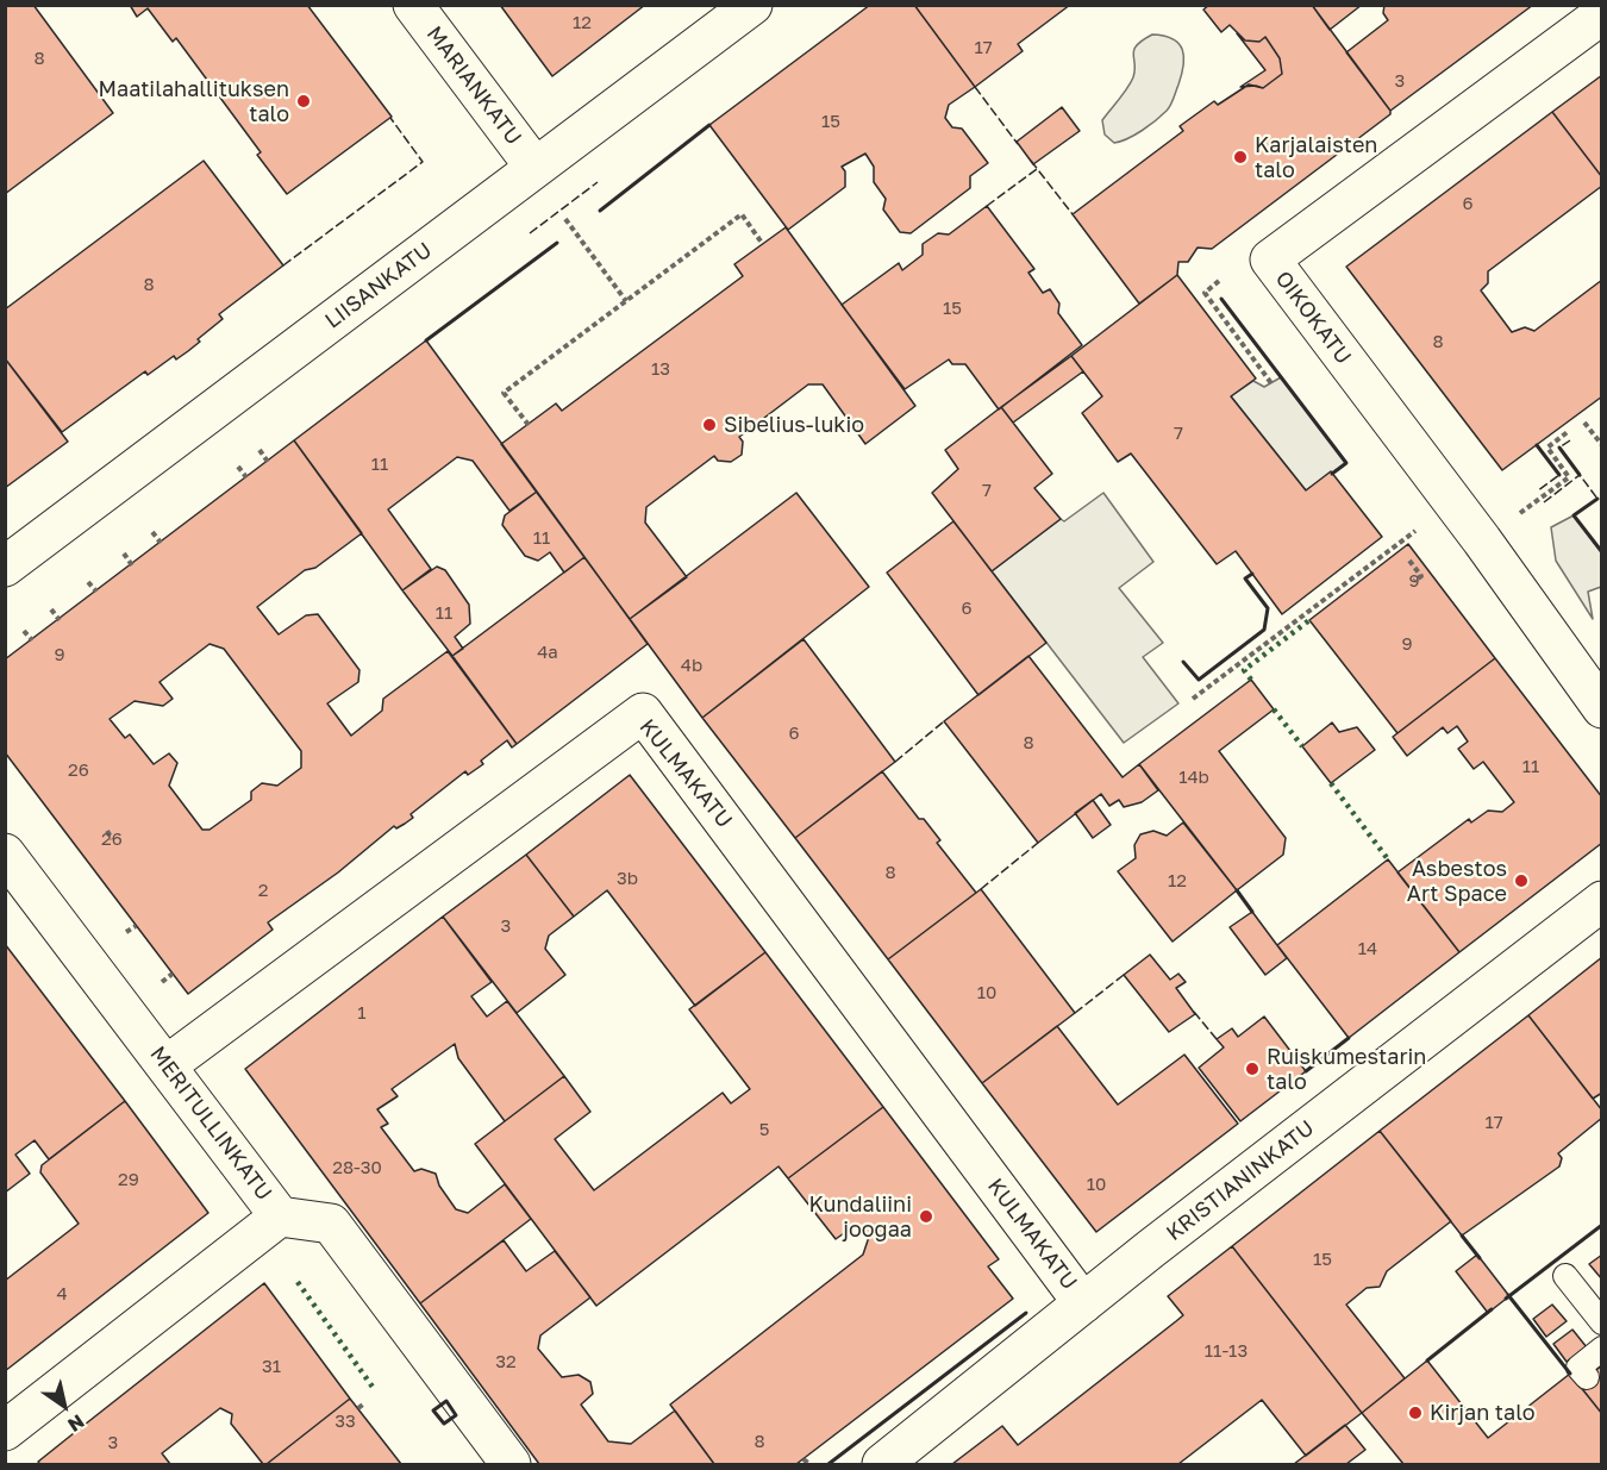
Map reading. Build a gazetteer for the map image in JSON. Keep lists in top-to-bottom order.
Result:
{
  "streets": {
    "street": [
      "MARIANKATU",
      "LIISANKATU",
      "OIKOKATU",
      "KULMAKATU",
      "MERITULLINKATU",
      "KRISTIANINKATU"
    ]
  },
  "crossings": [
    ["MARIANKATU", "LIISANKATU"],
    ["KULMAKATU", "MERITULLINKATU"],
    ["KULMAKATU", "KRISTIANINKATU"]
  ],
  "places": [
    "Maatilahallituksen talo",
    "Karjalaisten talo",
    "Sibelius-lukio",
    "Asbestos Art Space",
    "Ruiskumestarin talo",
    "Kundaliini joogaa",
    "Kirjan talo"
  ],
  "house_numbers": [
    "12",
    "17",
    "8",
    "3",
    "15",
    "6",
    "8",
    "15",
    "8",
    "13",
    "7",
    "11",
    "7",
    "11",
    "9",
    "6",
    "11",
    "9",
    "4a",
    "9",
    "4b",
    "6",
    "8",
    "11",
    "26",
    "14b",
    "26",
    "8",
    "3b",
    "12",
    "2",
    "3",
    "14",
    "10",
    "1",
    "17",
    "5",
    "28-30",
    "29",
    "10",
    "15",
    "4",
    "11-13",
    "32",
    "31",
    "33",
    "8",
    "3"
  ],
  "north": "bottom right"
}
